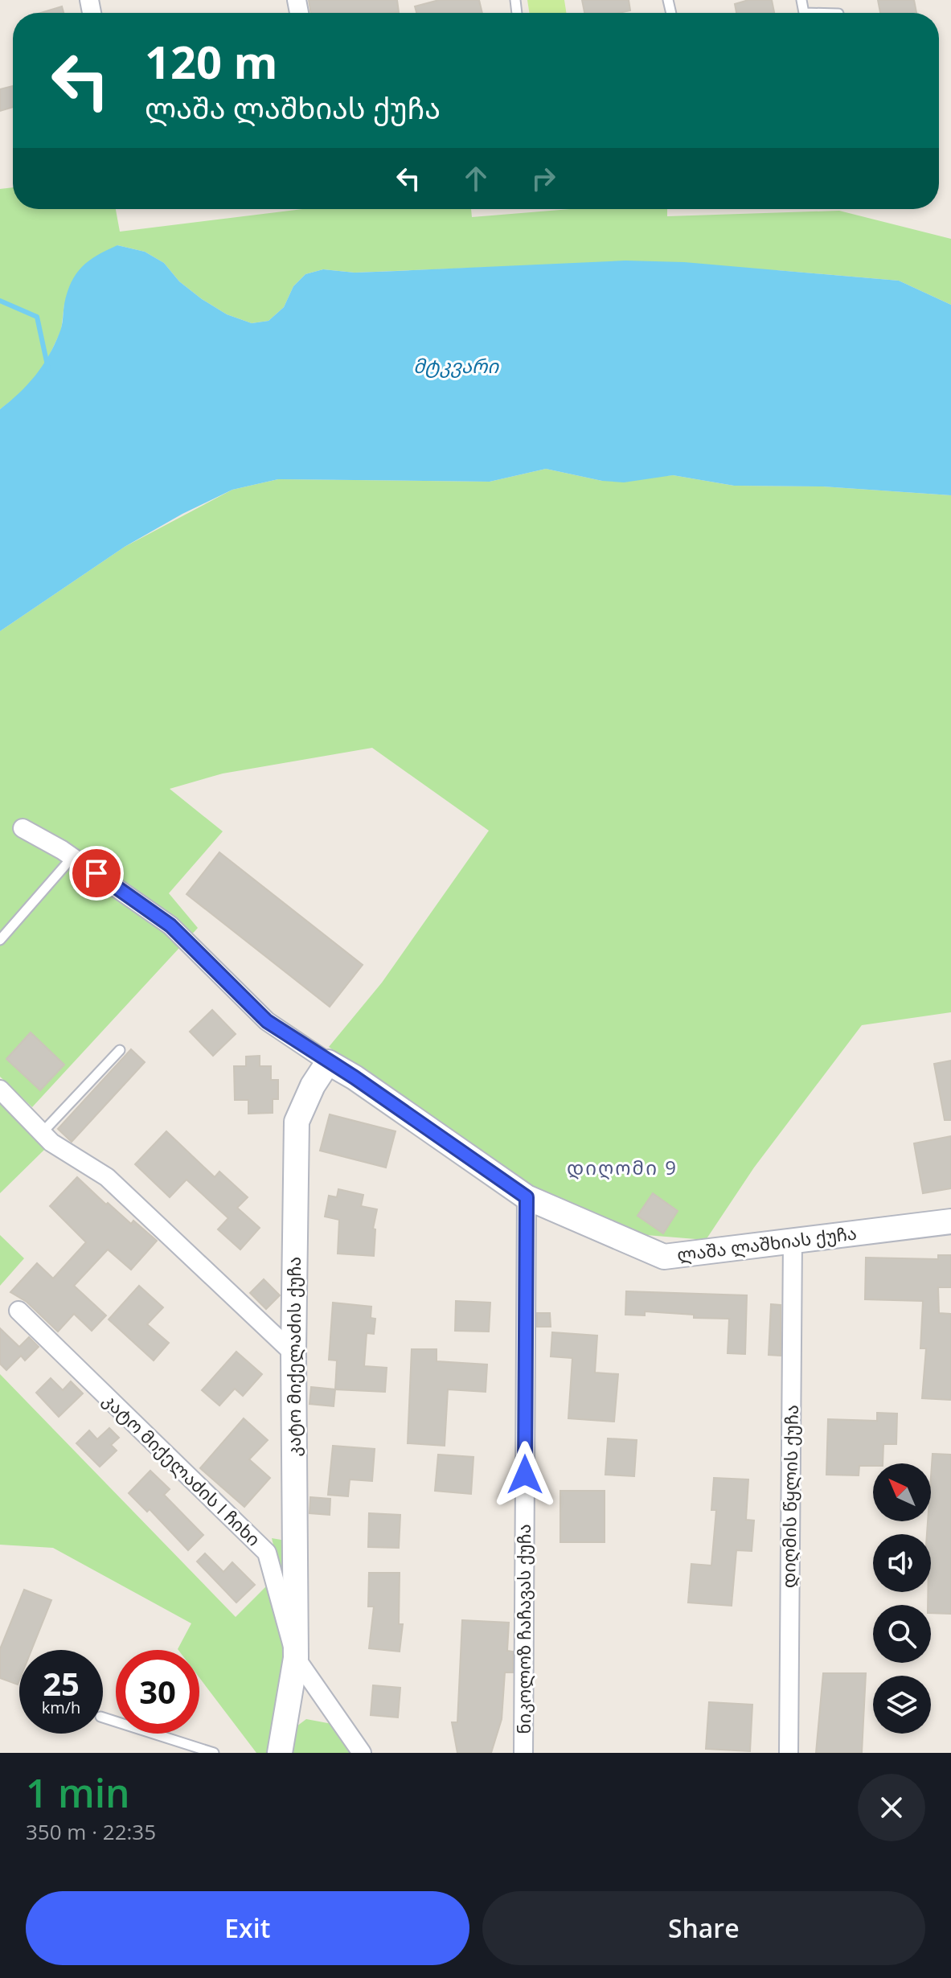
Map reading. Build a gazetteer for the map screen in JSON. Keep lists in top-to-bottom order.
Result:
{
  "streets": {
    "street": [
      "ლაშა ლაშხიას ქუჩა",
      "კატო მიქელაძის ქუჩა",
      "კატო მიქელაძის I ჩიხი",
      "დიღმის წყლის ქუჩა",
      "ნიკოლოზ ჩაჩავას ქუჩა"
    ]
  },
  "crossings": [
    ["ლაშა ლაშხიას ქუჩა", "კატო მიქელაძის ქუჩა"],
    ["ლაშა ლაშხიას ქუჩა", "დიღმის წყლის ქუჩა"],
    ["ლაშა ლაშხიას ქუჩა", "ნიკოლოზ ჩაჩავას ქუჩა"],
    ["კატო მიქელაძის ქუჩა", "კატო მიქელაძის I ჩიხი"]
  ],
  "districts": ["დიღომი 9"],
  "water": ["მტკვარი"],
  "north": "top left",
  "page": {
    "turn": ["120 m", "ლაშა ლაშხიას ქუჩა"],
    "speed": "25 km/h",
    "limit": "30",
    "heading": ["1 min", "350 m · 22:35"],
    "buttons": ["Exit", "Share"]
  }
}
